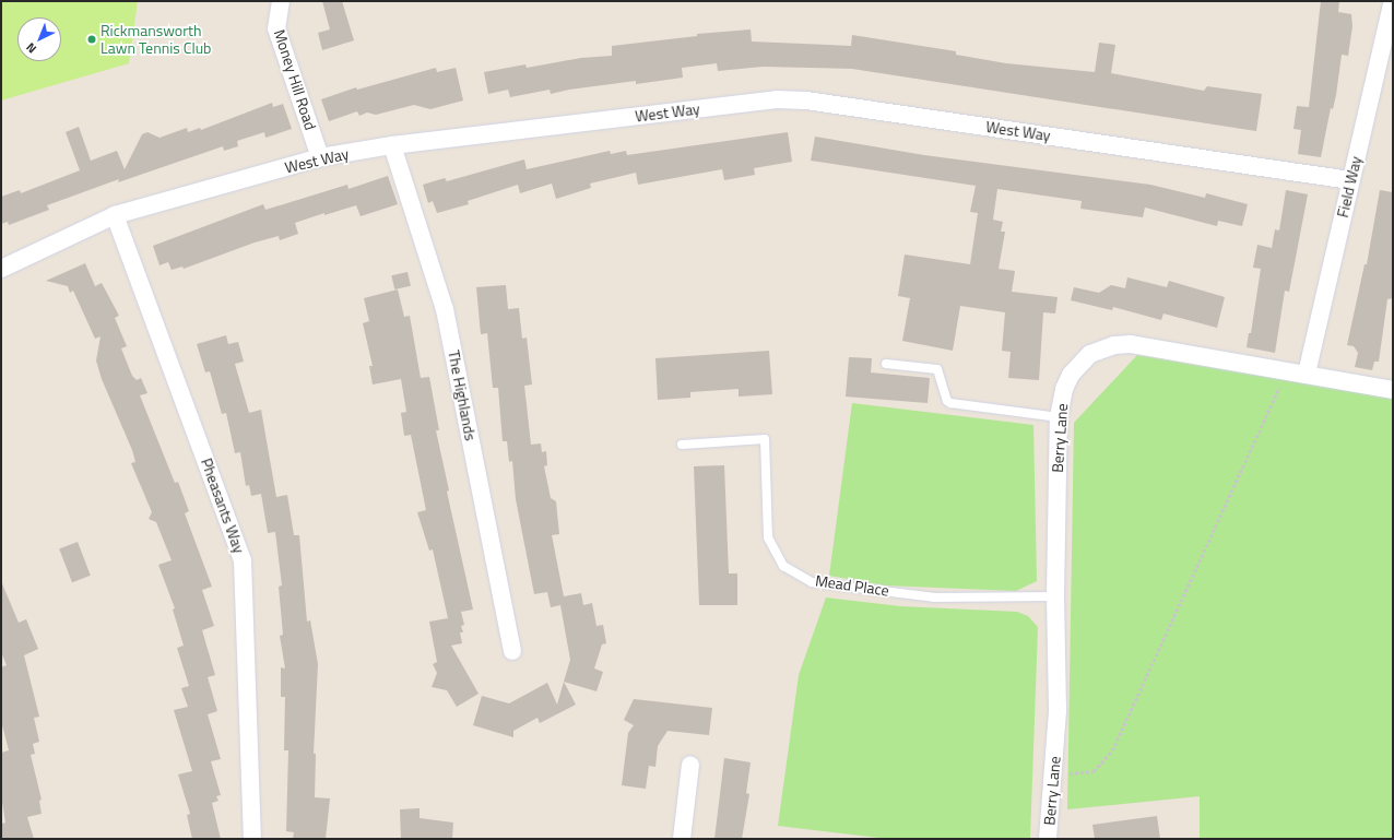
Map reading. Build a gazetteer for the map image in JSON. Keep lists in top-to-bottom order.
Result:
{
  "streets": {
    "street": [
      "Money Hill Road",
      "West Way",
      "Field Way",
      "The Highlands",
      "Berry Lane",
      "Pheasants Way"
    ],
    "lane": ["Mead Place"]
  },
  "crossings": [
    ["Money Hill Road", "West Way"],
    ["West Way", "Field Way"],
    ["West Way", "The Highlands"],
    ["West Way", "Pheasants Way"],
    ["Field Way", "Berry Lane"],
    ["Berry Lane", "Mead Place"]
  ],
  "places": ["Rickmansworth Lawn Tennis Club"],
  "north": "bottom left"
}
